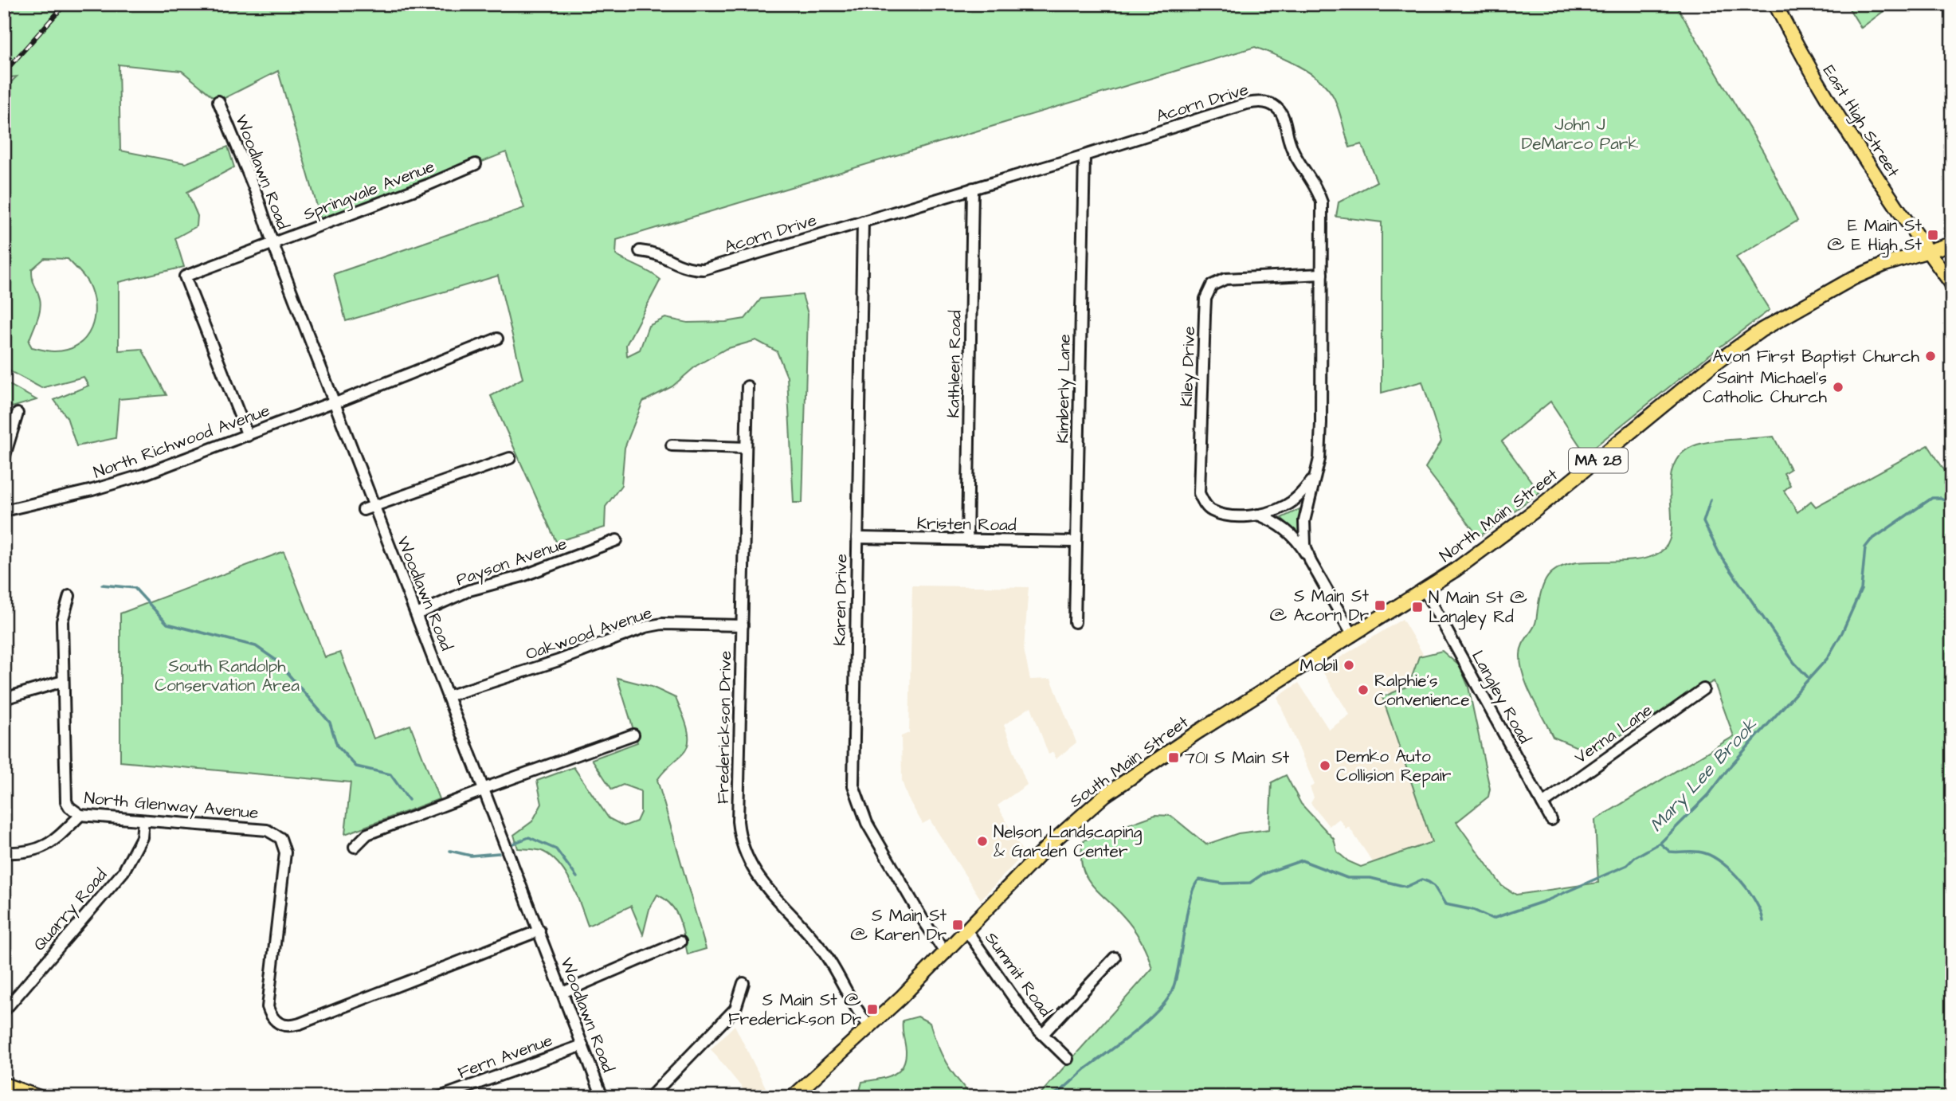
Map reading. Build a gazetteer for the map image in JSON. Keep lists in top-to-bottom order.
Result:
{
  "streets": {
    "main road": [
      "East High Street",
      "MA 28",
      "North Main Street",
      "South Main Street"
    ],
    "street": [
      "Acorn Drive",
      "Woodlawn Road",
      "Springvale Avenue",
      "Kathleen Road",
      "Kiley Drive",
      "Kimberly Lane",
      "North Richwood Avenue",
      "Kristen Road",
      "Payson Avenue",
      "Karen Drive",
      "Oakwood Avenue",
      "Langley Road",
      "Frederickson Drive",
      "Verna Lane",
      "North Glenway Avenue",
      "Quarry Road",
      "Summit Road",
      "Fern Avenue"
    ]
  },
  "crossings": [
    ["Acorn Drive", "Kathleen Road"],
    ["Acorn Drive", "Kiley Drive"],
    ["Acorn Drive", "Kimberly Lane"],
    ["Acorn Drive", "Karen Drive"],
    ["Acorn Drive", "South Main Street"],
    ["East High Street", "MA 28"],
    ["East High Street", "North Main Street"],
    ["Woodlawn Road", "Springvale Avenue"],
    ["Woodlawn Road", "North Richwood Avenue"],
    ["Woodlawn Road", "Payson Avenue"],
    ["Woodlawn Road", "Oakwood Avenue"],
    ["Woodlawn Road", "North Glenway Avenue"],
    ["Woodlawn Road", "Fern Avenue"],
    ["Springvale Avenue", "North Richwood Avenue"],
    ["Kathleen Road", "Kristen Road"],
    ["Kimberly Lane", "Kristen Road"],
    ["MA 28", "North Main Street"],
    ["North Main Street", "Langley Road"],
    ["North Main Street", "South Main Street"],
    ["Kristen Road", "Karen Drive"],
    ["Karen Drive", "South Main Street"],
    ["Oakwood Avenue", "Frederickson Drive"],
    ["Langley Road", "Verna Lane"],
    ["Langley Road", "South Main Street"],
    ["Frederickson Drive", "South Main Street"],
    ["South Main Street", "Summit Road"],
    ["North Glenway Avenue", "Quarry Road"]
  ],
  "water": ["Mary Lee Brook"],
  "parks": ["John J DeMarco Park", "South Randolph Conservation Area"],
  "places": {
    "transit": [
      "E Main St @ E High St",
      "S Main St @ Acorn Dr",
      "N Main St @ Langley Rd",
      "701 S Main St",
      "S Main St @ Karen Dr",
      "S Main St @ Frederickson Dr"
    ],
    "other": [
      "Avon First Baptist Church",
      "Saint Michael's Catholic Church",
      "Mobil",
      "Ralphie's Convenience",
      "Demko Auto Collision Repair",
      "Nelson Landscaping & Garden Center"
    ]
  }
}
